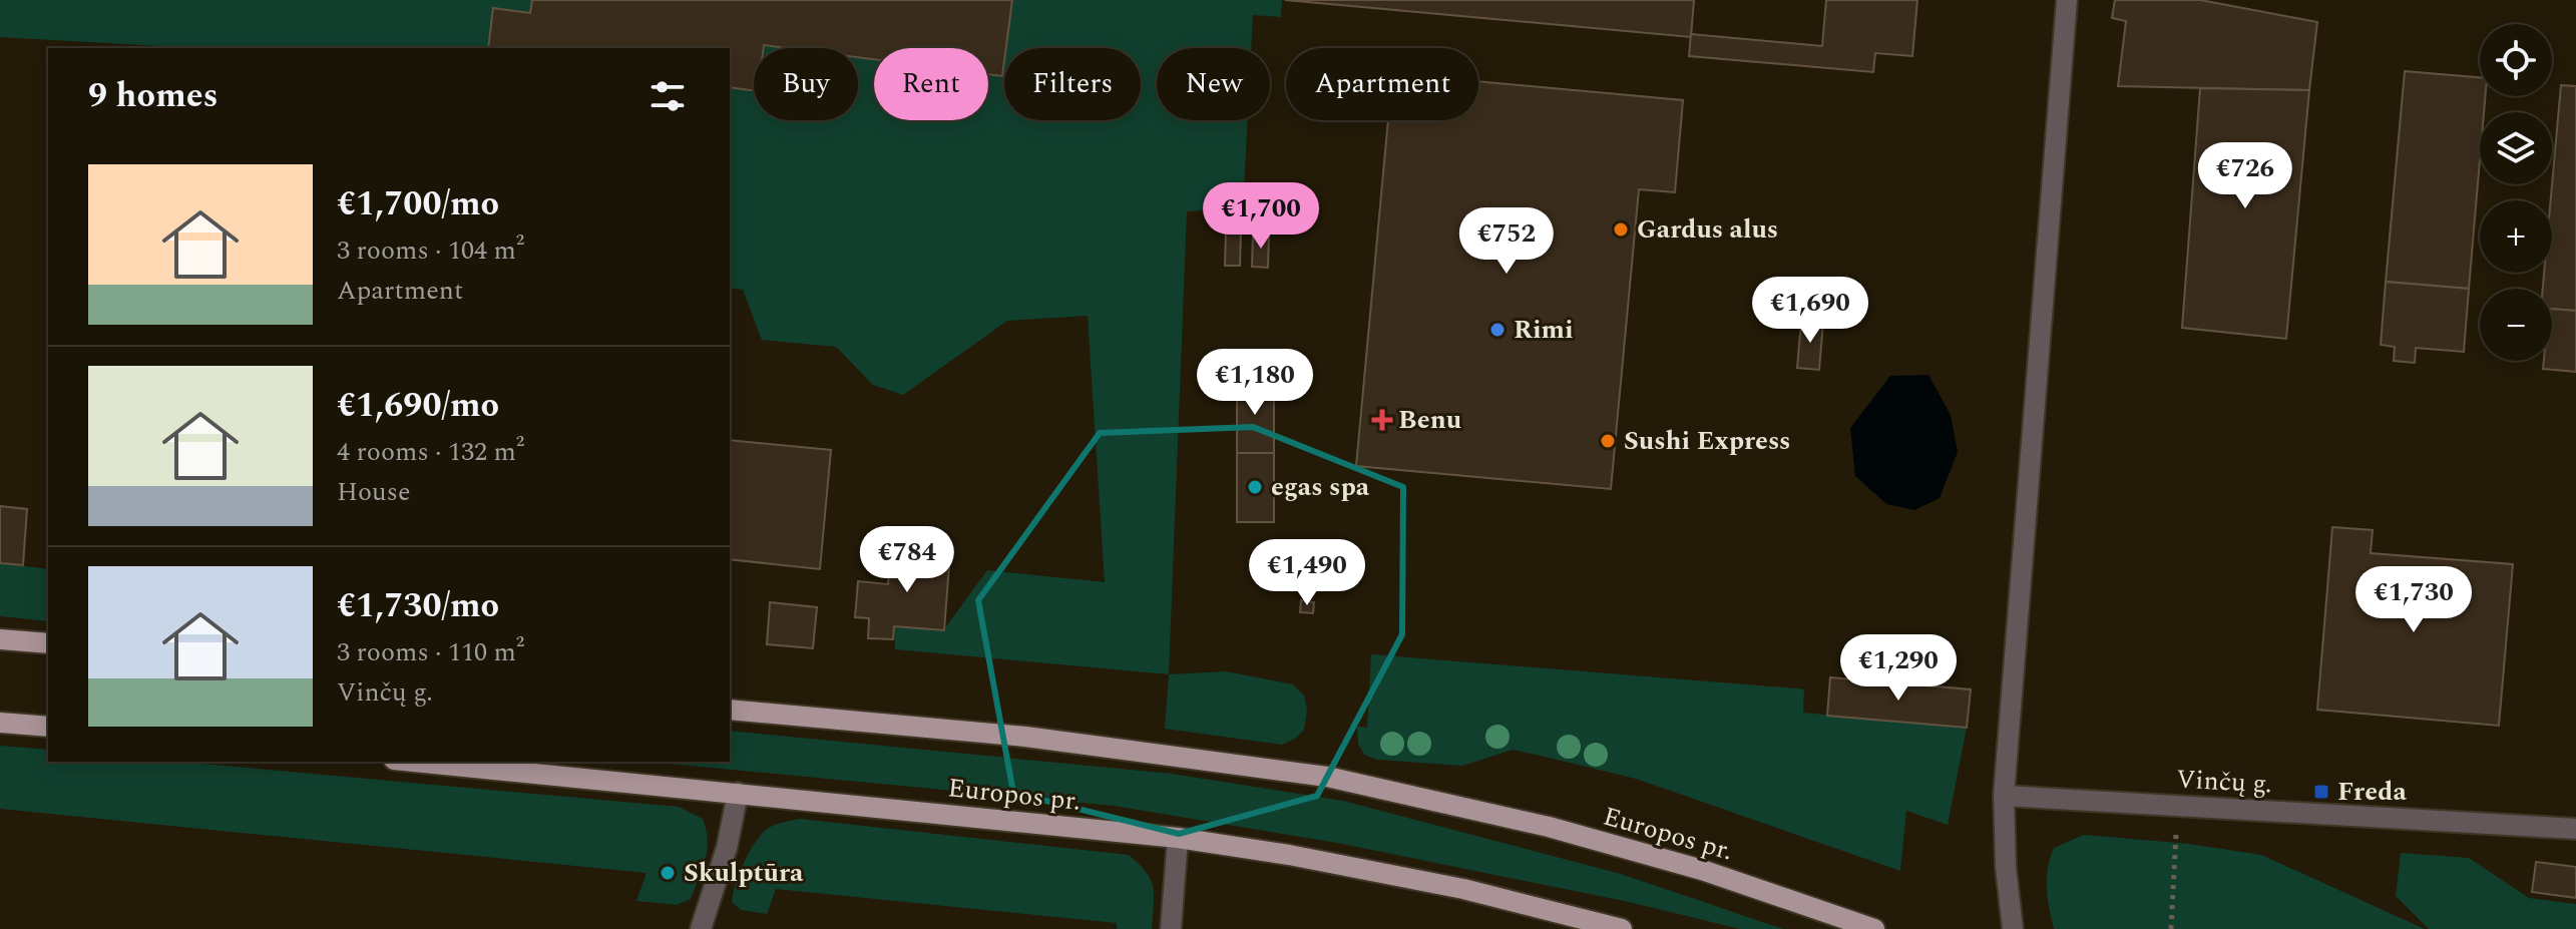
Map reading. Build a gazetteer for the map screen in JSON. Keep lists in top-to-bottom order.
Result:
{
  "streets": {
    "main road": ["Europos pr."],
    "street": ["Vinčų g."]
  },
  "places": {
    "other": [
      "Gardus alus",
      "Rimi",
      "Sushi Express",
      "egas spa",
      "Skulptūra"
    ],
    "health": ["Benu"],
    "transit": ["Freda"]
  },
  "page": {
    "map_buttons": ["+", "−"],
    "chip": [
      "Buy",
      "Rent",
      "Filters",
      "New",
      "Apartment"
    ],
    "heading": "9 homes",
    "price": [
      "€726",
      "€1,700",
      "€752",
      "€1,690",
      "€1,180",
      "€784",
      "€1,490",
      "€1,730",
      "€1,290"
    ],
    "list": [
      {
        "name": "€1,700/mo",
        "note": "3 rooms · 104 m² · Apartment"
      },
      {
        "name": "€1,690/mo",
        "note": "4 rooms · 132 m² · House"
      },
      {
        "name": "€1,730/mo",
        "note": "3 rooms · 110 m² · Vinčų g."
      }
    ]
  }
}
